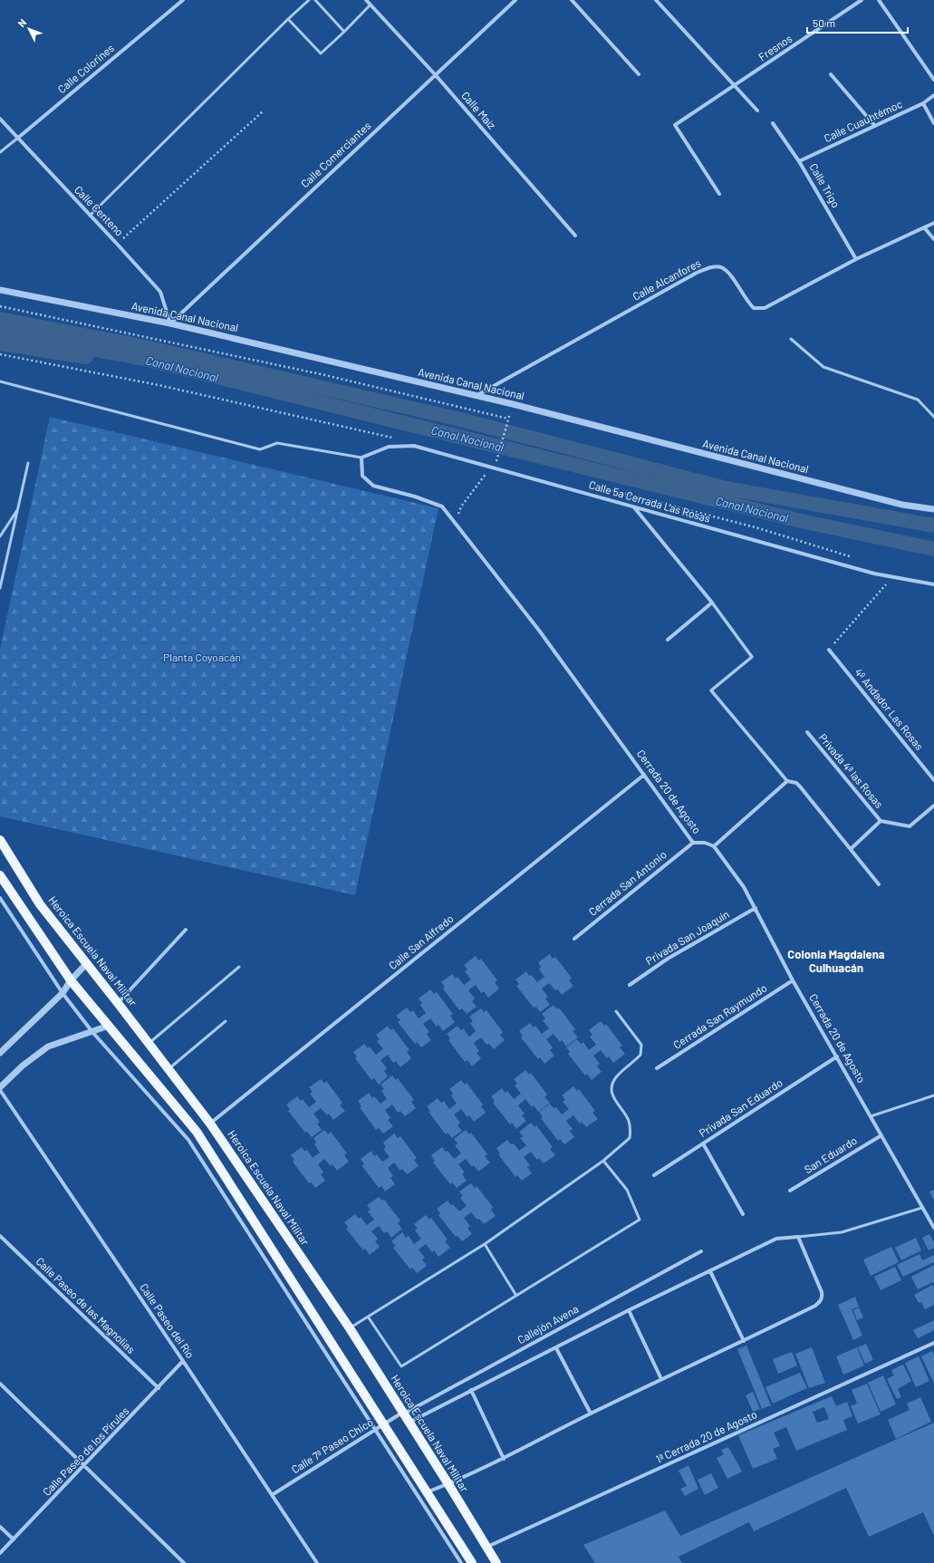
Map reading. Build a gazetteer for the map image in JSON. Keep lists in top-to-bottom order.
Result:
{
  "streets": {
    "main road": ["Heroica Escuela Naval Militar"],
    "street": [
      "Fresnos",
      "Calle Colorines",
      "Calle Maíz",
      "Calle Cuauhtémoc",
      "Calle Comerciantes",
      "Calle Trigo",
      "Calle Centeno",
      "Calle Alcanfores",
      "Avenida Canal Nacional",
      "Calle 5a Cerrada Las Rosas",
      "4º Andador Las Rosas",
      "Privada 4ª las Rosas",
      "Cerrada 20 de Agosto",
      "Cerrada San Antonio",
      "Privada San Joaquín",
      "Calle San Alfredo",
      "Cerrada San Raymundo",
      "Privada San Eduardo",
      "San Eduardo",
      "Calle Paseo de las Magnolias",
      "Calle Paseo del Río",
      "Callejón Avena",
      "1ª Cerrada 20 de Agosto",
      "Calle 7ª Paseo Chico",
      "Calle Paseo de los Pirules"
    ]
  },
  "crossings": [
    ["Calle Colorines", "Calle Centeno"],
    ["Calle Maíz", "Calle Comerciantes"],
    ["Calle Cuauhtémoc", "Calle Trigo"],
    ["Calle Comerciantes", "Calle Centeno"],
    ["Calle Comerciantes", "Avenida Canal Nacional"],
    ["Calle Trigo", "Calle Alcanfores"],
    ["Calle Centeno", "Avenida Canal Nacional"],
    ["Calle Alcanfores", "Avenida Canal Nacional"],
    ["Calle 5a Cerrada Las Rosas", "Cerrada 20 de Agosto"],
    ["Cerrada 20 de Agosto", "Cerrada San Antonio"],
    ["Cerrada 20 de Agosto", "Privada San Joaquín"],
    ["Cerrada 20 de Agosto", "Calle San Alfredo"],
    ["Cerrada 20 de Agosto", "Cerrada San Raymundo"],
    ["Cerrada 20 de Agosto", "Privada San Eduardo"],
    ["Cerrada 20 de Agosto", "San Eduardo"],
    ["Calle San Alfredo", "Heroica Escuela Naval Militar"],
    ["Heroica Escuela Naval Militar", "Callejón Avena"],
    ["Heroica Escuela Naval Militar", "1ª Cerrada 20 de Agosto"],
    ["Heroica Escuela Naval Militar", "Calle 7ª Paseo Chico"],
    ["Calle Paseo de las Magnolias", "Calle Paseo de los Pirules"],
    ["Calle Paseo del Río", "Calle 7ª Paseo Chico"],
    ["Calle Paseo del Río", "Calle Paseo de los Pirules"],
    ["Callejón Avena", "Calle 7ª Paseo Chico"]
  ],
  "districts": ["Colonia Magdalena Culhuacán"],
  "water": ["Canal Nacional"],
  "parks": ["Planta Coyoacán"],
  "scale_bar": "50 m",
  "north": "top left"
}
